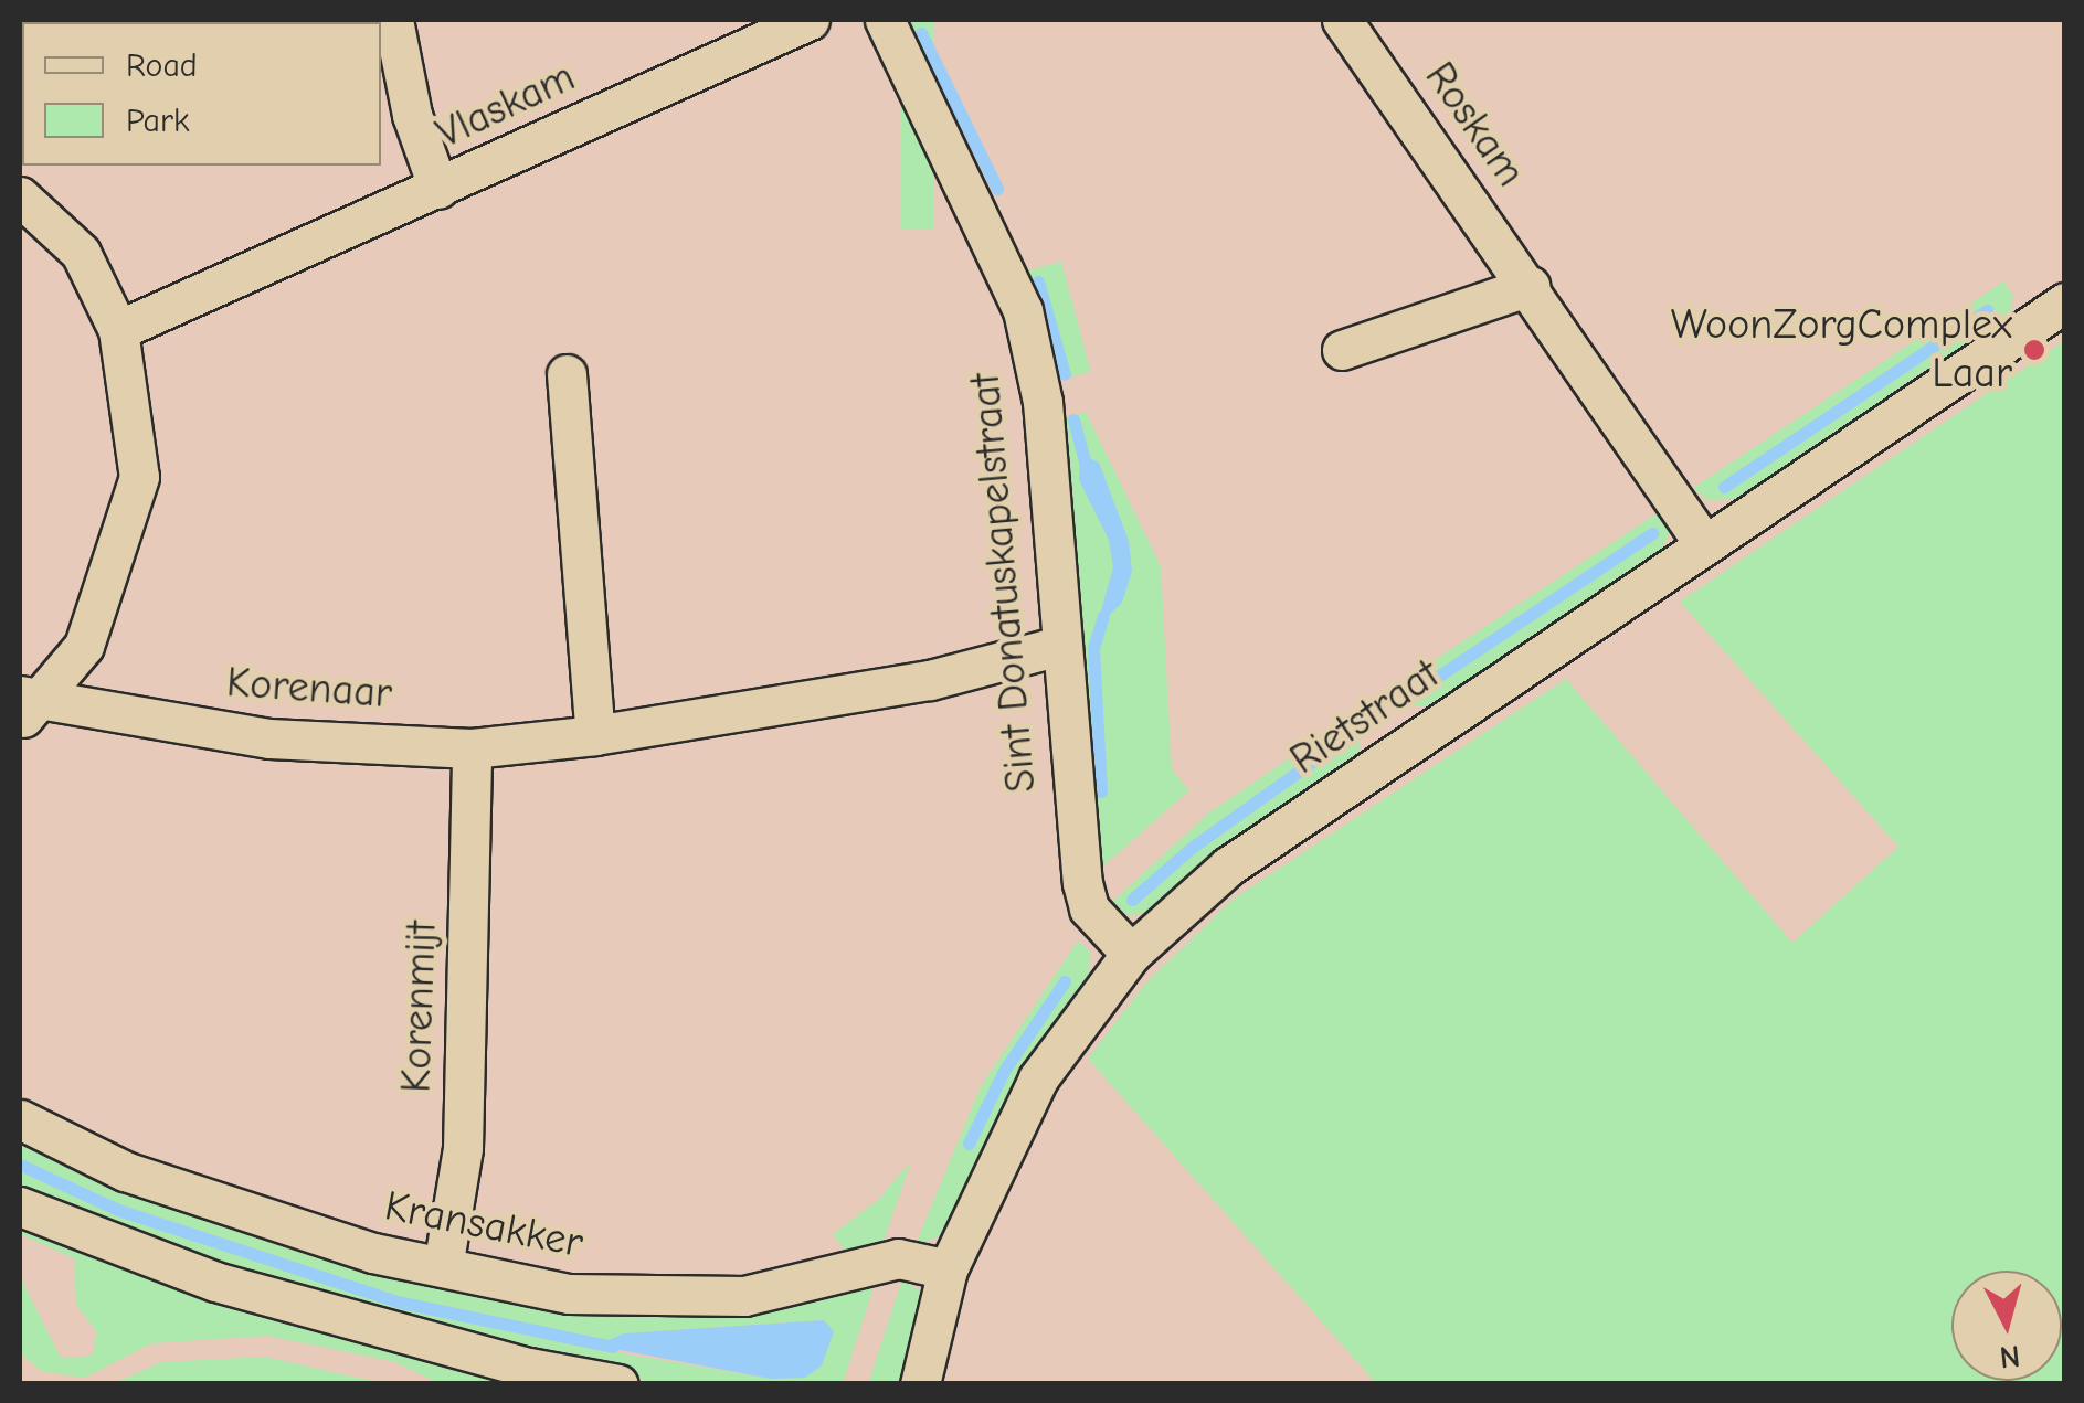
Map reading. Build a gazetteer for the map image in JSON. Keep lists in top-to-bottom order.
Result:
{
  "streets": {
    "street": [
      "Vlaskam",
      "Roskam",
      "Sint Donatuskapelstraat",
      "Korenaar",
      "Rietstraat",
      "Korenmijt",
      "Kransakker"
    ]
  },
  "crossings": [
    ["Roskam", "Rietstraat"],
    ["Sint Donatuskapelstraat", "Korenaar"],
    ["Sint Donatuskapelstraat", "Rietstraat"],
    ["Korenaar", "Korenmijt"],
    ["Rietstraat", "Kransakker"],
    ["Korenmijt", "Kransakker"]
  ],
  "places": ["WoonZorgComplex Laar"],
  "legend": ["Road", "Park"],
  "north": "bottom"
}
